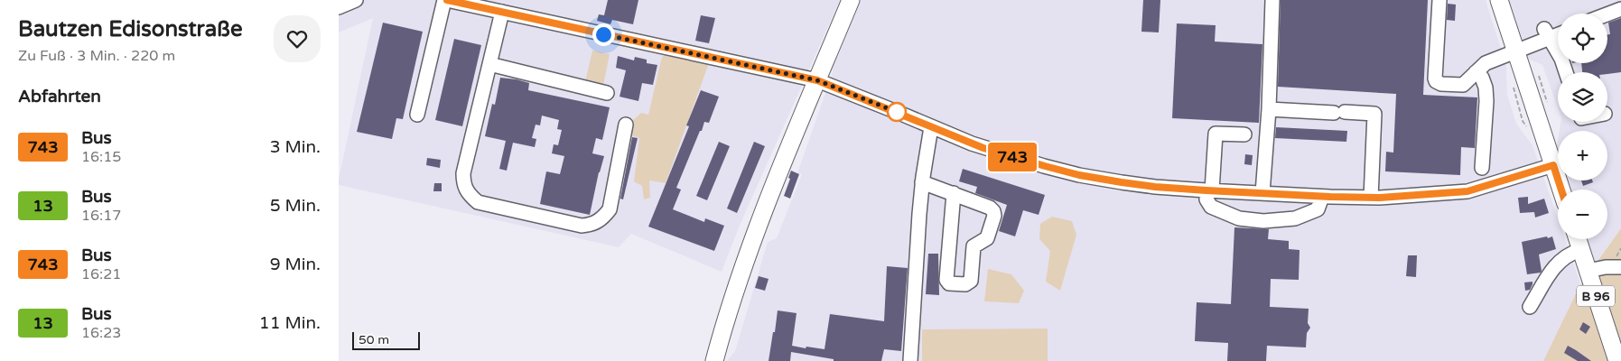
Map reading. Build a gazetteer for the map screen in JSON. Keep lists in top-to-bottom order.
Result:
{
  "streets": {
    "main road": ["B 96"]
  },
  "lines": ["bus line 743"],
  "scale_bar": "50 m",
  "page": {
    "heading": [
      ["Bautzen Edisonstraße", "Zu Fuß · 3 Min. · 220 m"],
      "Abfahrten"
    ],
    "on_map": "743",
    "map_buttons": ["+", "−"],
    "list": [
      {
        "mark": "743",
        "name": "Bus",
        "note": "16:15",
        "value": "3 Min."
      },
      {
        "mark": "13",
        "name": "Bus",
        "note": "16:17",
        "value": "5 Min."
      },
      {
        "mark": "743",
        "name": "Bus",
        "note": "16:21",
        "value": "9 Min."
      },
      {
        "mark": "13",
        "name": "Bus",
        "note": "16:23",
        "value": "11 Min."
      }
    ],
    "scale": "50 m"
  }
}
